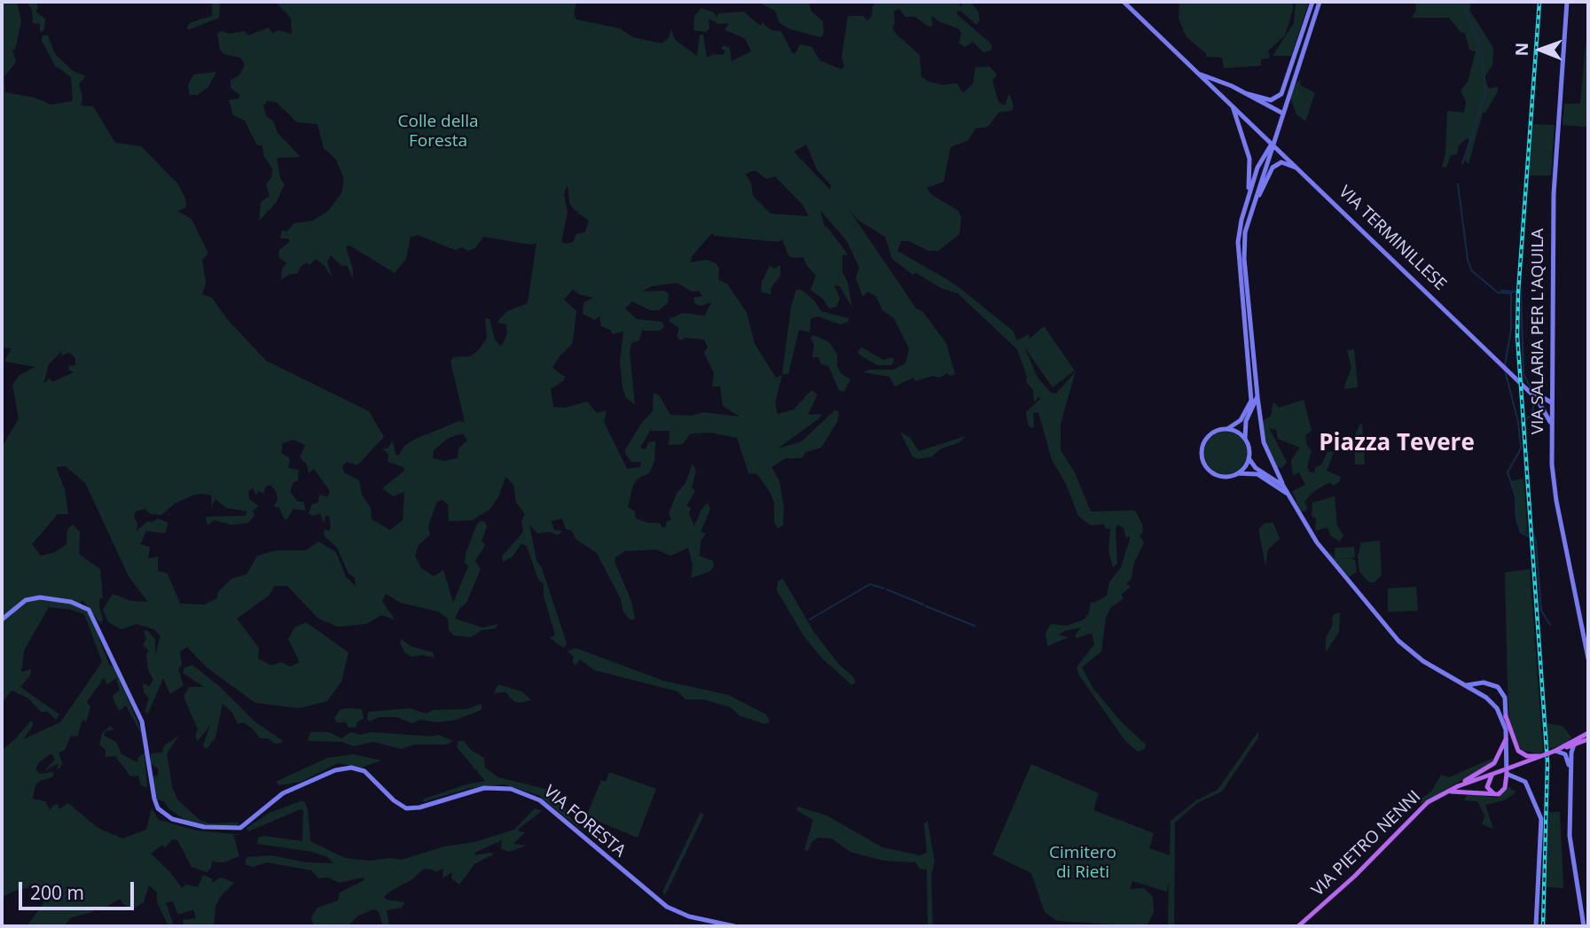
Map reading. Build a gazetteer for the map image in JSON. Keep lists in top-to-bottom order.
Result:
{
  "streets": {
    "main road": ["VIA PIETRO NENNI"],
    "street": ["VIA TERMINILLESE", "VIA SALARIA PER L'AQUILA", "VIA FORESTA"]
  },
  "districts": ["Piazza Tevere"],
  "parks": ["Colle della Foresta", "Cimitero di Rieti"],
  "scale_bar": "200 m",
  "north": "left"
}
